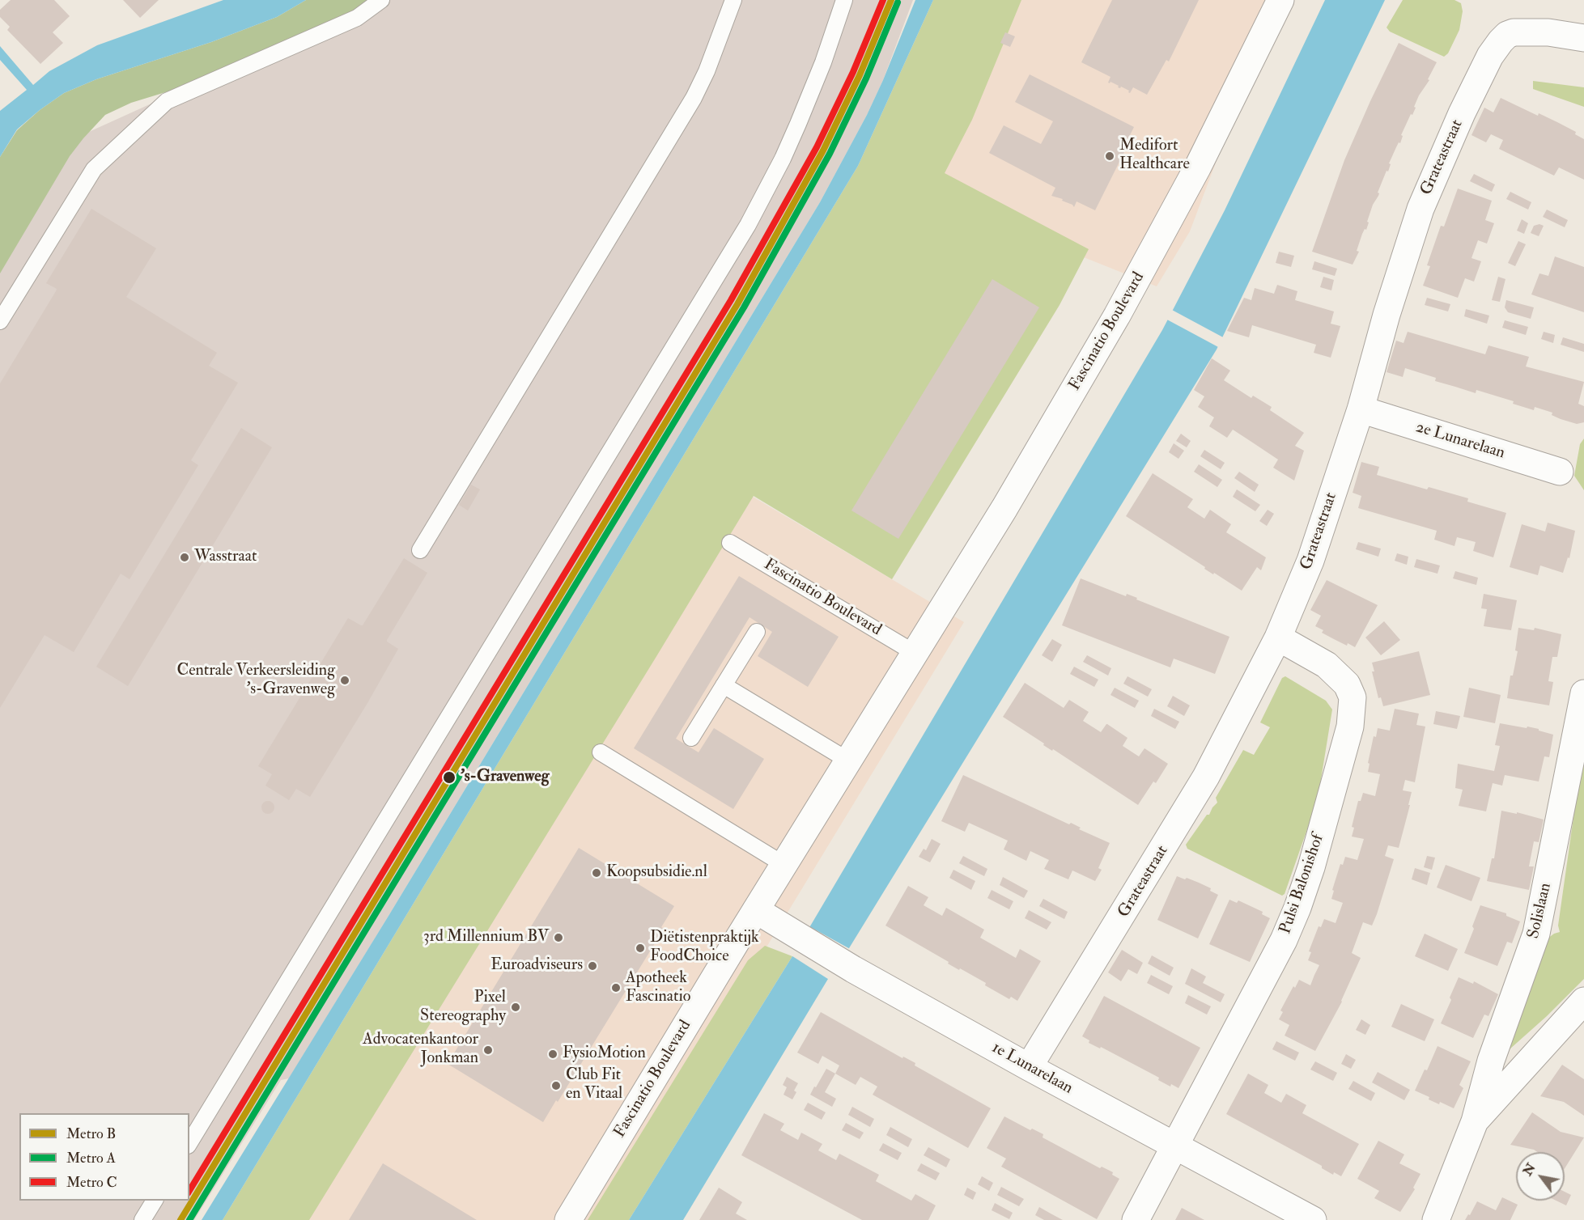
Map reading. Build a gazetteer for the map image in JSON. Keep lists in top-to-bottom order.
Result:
{
  "streets": {
    "street": [
      "Grateastraat",
      "Fascinatio Boulevard",
      "2e Lunarelaan",
      "Pulsi Balonishof",
      "Solislaan",
      "1e Lunarelaan"
    ]
  },
  "crossings": [
    ["Grateastraat", "2e Lunarelaan"],
    ["Grateastraat", "Pulsi Balonishof"],
    ["Grateastraat", "1e Lunarelaan"],
    ["Fascinatio Boulevard", "1e Lunarelaan"],
    ["Pulsi Balonishof", "1e Lunarelaan"]
  ],
  "places": [
    "Medifort Healthcare",
    "Wasstraat",
    "Centrale Verkeersleiding 's-Gravenweg",
    "'s-Gravenweg",
    "Koopsubsidie.nl",
    "3rd Millennium BV",
    "Diëtistenpraktijk FoodChoice",
    "Euroadviseurs",
    "Apotheek Fascinatio",
    "Pixel Stereography",
    "Advocatenkantoor Jonkman",
    "FysioMotion",
    "Club Fit en Vitaal"
  ],
  "lines": ["metro line B", "metro line C", "metro line A"],
  "legend": ["Metro B", "Metro A", "Metro C"],
  "north": "top left"
}
